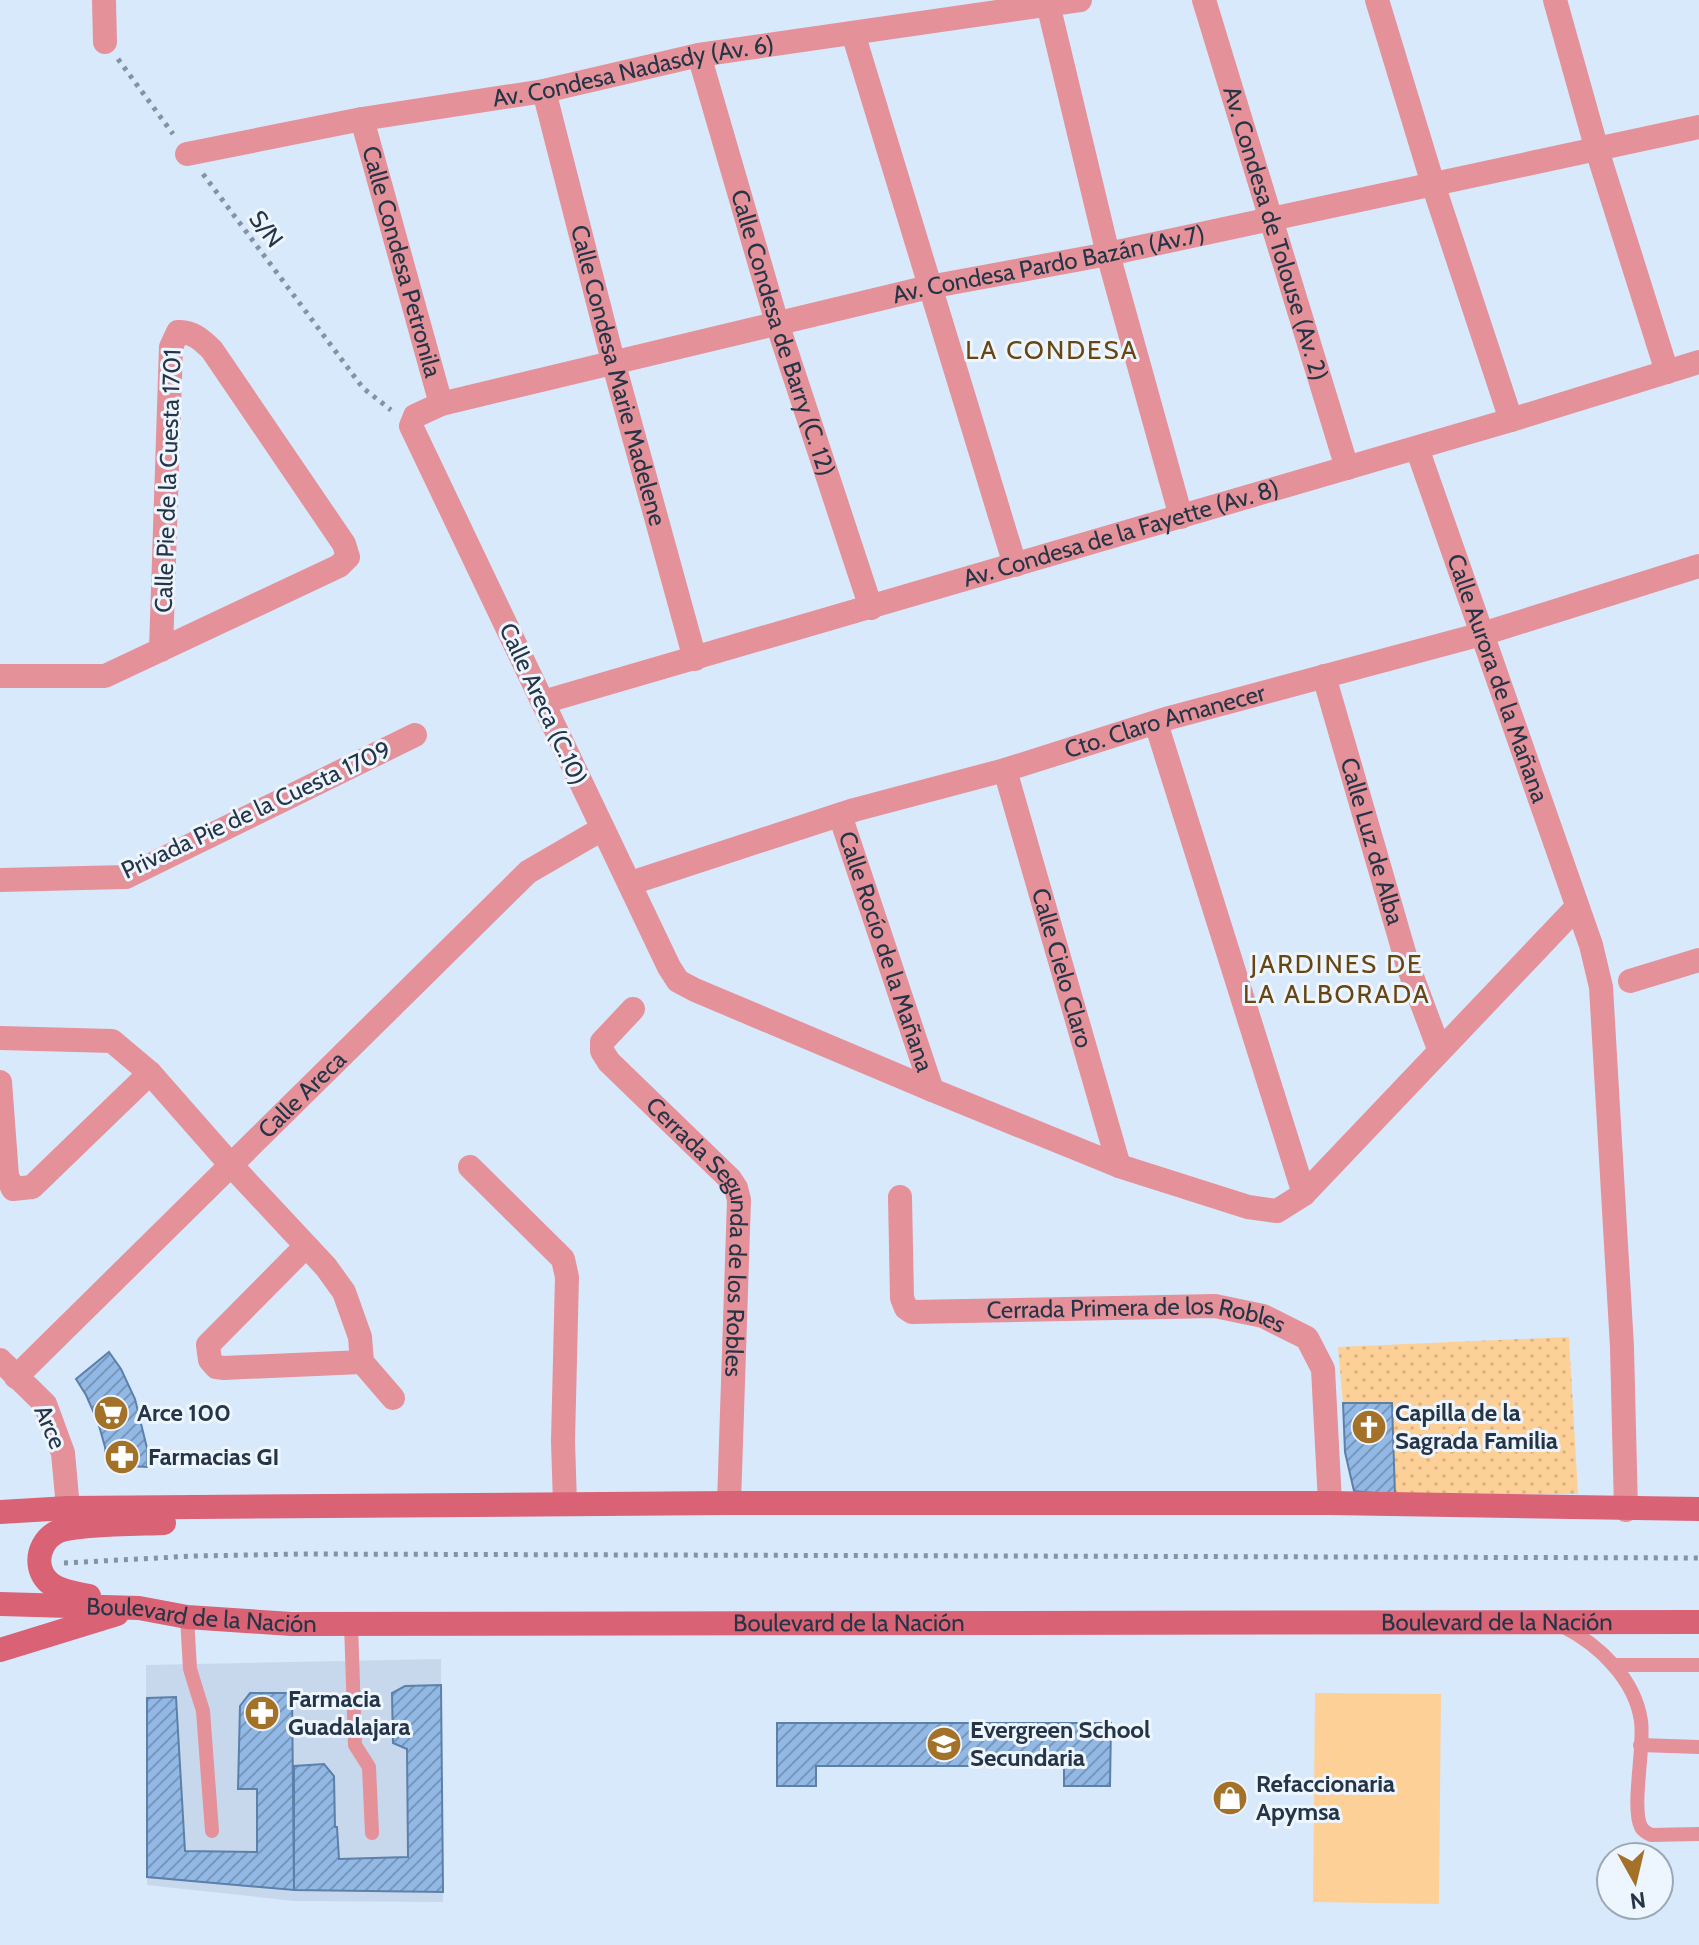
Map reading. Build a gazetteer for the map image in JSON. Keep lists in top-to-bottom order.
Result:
{
  "streets": {
    "main road": ["Boulevard de la Nación"],
    "street": [
      "Av. Condesa Nadasdy (Av. 6)",
      "Av. Condesa de Tolouse (Av. 2)",
      "Calle Condesa Petronila",
      "Av. Condesa Pardo Bazán (Av.7)",
      "Calle Condesa de Barry (C. 12)",
      "Calle Condesa Marie Madelene",
      "Calle Pie de la Cuesta 1701",
      "Av. Condesa de la Fayette (Av. 8)",
      "Calle Aurora de la Mañana",
      "Calle Areca (C.10)",
      "Cto. Claro Amanecer",
      "Privada Pie de la Cuesta 1709",
      "Calle Luz de Alba",
      "Calle Rocío de la Mañana",
      "Calle Cielo Claro",
      "Calle Areca",
      "Cerrada Segunda de los Robles",
      "Cerrada Primera de los Robles",
      "Arce"
    ],
    "path": ["S/N"]
  },
  "crossings": [
    ["Av. Condesa Nadasdy (Av. 6)", "S/N"],
    ["Av. Condesa Nadasdy (Av. 6)", "Calle Condesa Petronila"],
    ["Av. Condesa Nadasdy (Av. 6)", "Calle Condesa de Barry (C. 12)"],
    ["Av. Condesa Nadasdy (Av. 6)", "Calle Condesa Marie Madelene"],
    ["S/N", "Av. Condesa Pardo Bazán (Av.7)"],
    ["S/N", "Calle Areca (C.10)"],
    ["Av. Condesa de Tolouse (Av. 2)", "Av. Condesa Pardo Bazán (Av.7)"],
    ["Av. Condesa de Tolouse (Av. 2)", "Av. Condesa de la Fayette (Av. 8)"],
    ["Calle Condesa Petronila", "Av. Condesa Pardo Bazán (Av.7)"],
    ["Av. Condesa Pardo Bazán (Av.7)", "Calle Condesa de Barry (C. 12)"],
    ["Av. Condesa Pardo Bazán (Av.7)", "Calle Condesa Marie Madelene"],
    ["Av. Condesa Pardo Bazán (Av.7)", "Calle Areca (C.10)"],
    ["Calle Condesa de Barry (C. 12)", "Av. Condesa de la Fayette (Av. 8)"],
    ["Calle Condesa Marie Madelene", "Av. Condesa de la Fayette (Av. 8)"],
    ["Av. Condesa de la Fayette (Av. 8)", "Calle Aurora de la Mañana"],
    ["Av. Condesa de la Fayette (Av. 8)", "Calle Areca (C.10)"],
    ["Calle Aurora de la Mañana", "Cto. Claro Amanecer"],
    ["Calle Areca (C.10)", "Cto. Claro Amanecer"],
    ["Calle Areca (C.10)", "Calle Rocío de la Mañana"],
    ["Calle Areca (C.10)", "Calle Areca"],
    ["Cto. Claro Amanecer", "Calle Luz de Alba"],
    ["Cto. Claro Amanecer", "Calle Rocío de la Mañana"],
    ["Cto. Claro Amanecer", "Calle Cielo Claro"],
    ["Calle Areca", "Arce"]
  ],
  "districts": ["LA CONDESA", "JARDINES DE LA ALBORADA"],
  "places": {
    "supermarket": ["Arce 100"],
    "church": ["Capilla de la Sagrada Familia"],
    "pharmacy": ["Farmacias GI", "Farmacia Guadalajara"],
    "school or university": ["Evergreen School Secundaria"],
    "shop": ["Refaccionaria Apymsa"]
  },
  "north": "bottom"
}
